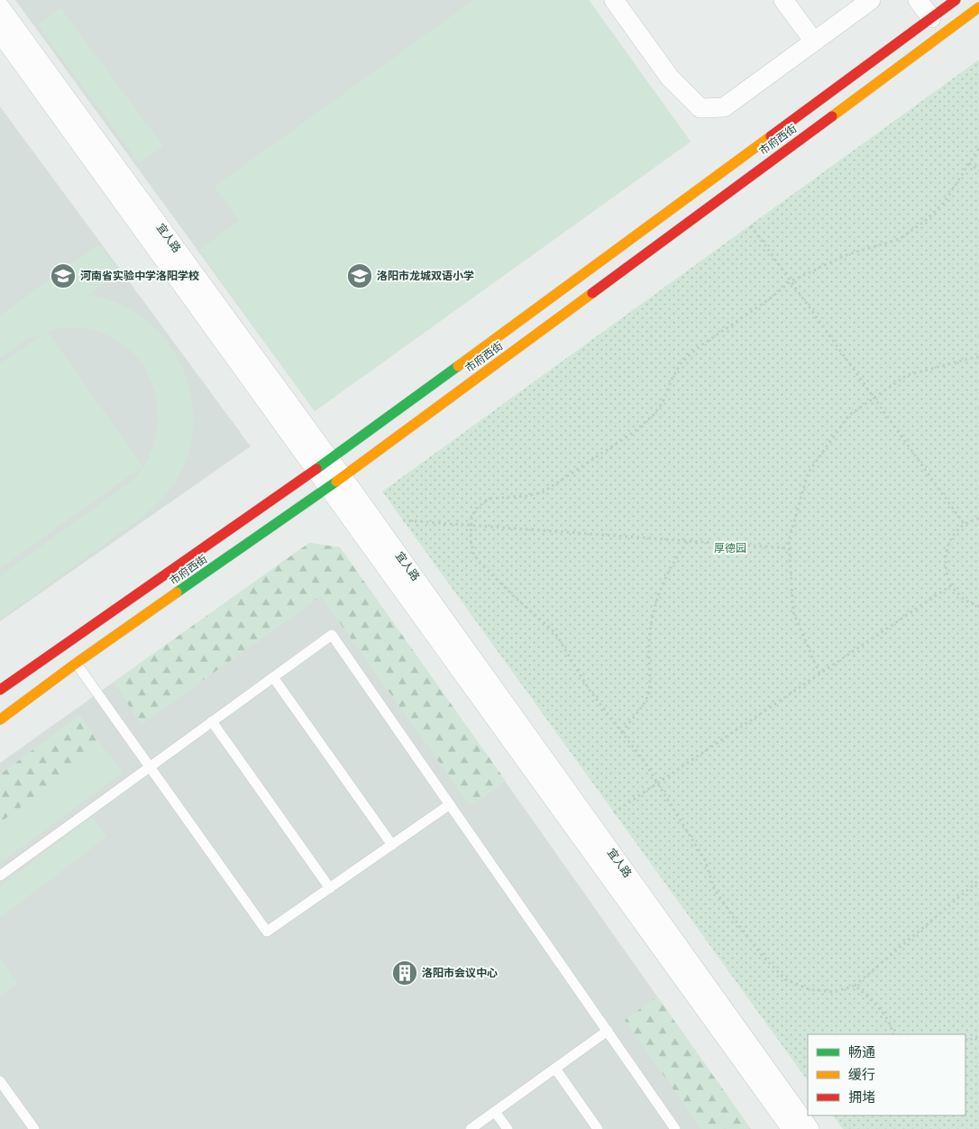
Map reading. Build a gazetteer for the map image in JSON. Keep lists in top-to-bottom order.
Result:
{
  "streets": {
    "street": ["市府西街", "宜人路"]
  },
  "crossings": [
    ["市府西街", "宜人路"]
  ],
  "parks": ["厚德园"],
  "places": {
    "school or university": ["河南省实验中学洛阳学校", "洛阳市龙城双语小学"],
    "building": ["洛阳市会议中心"]
  },
  "legend": ["畅通", "缓行", "拥堵"]
}
